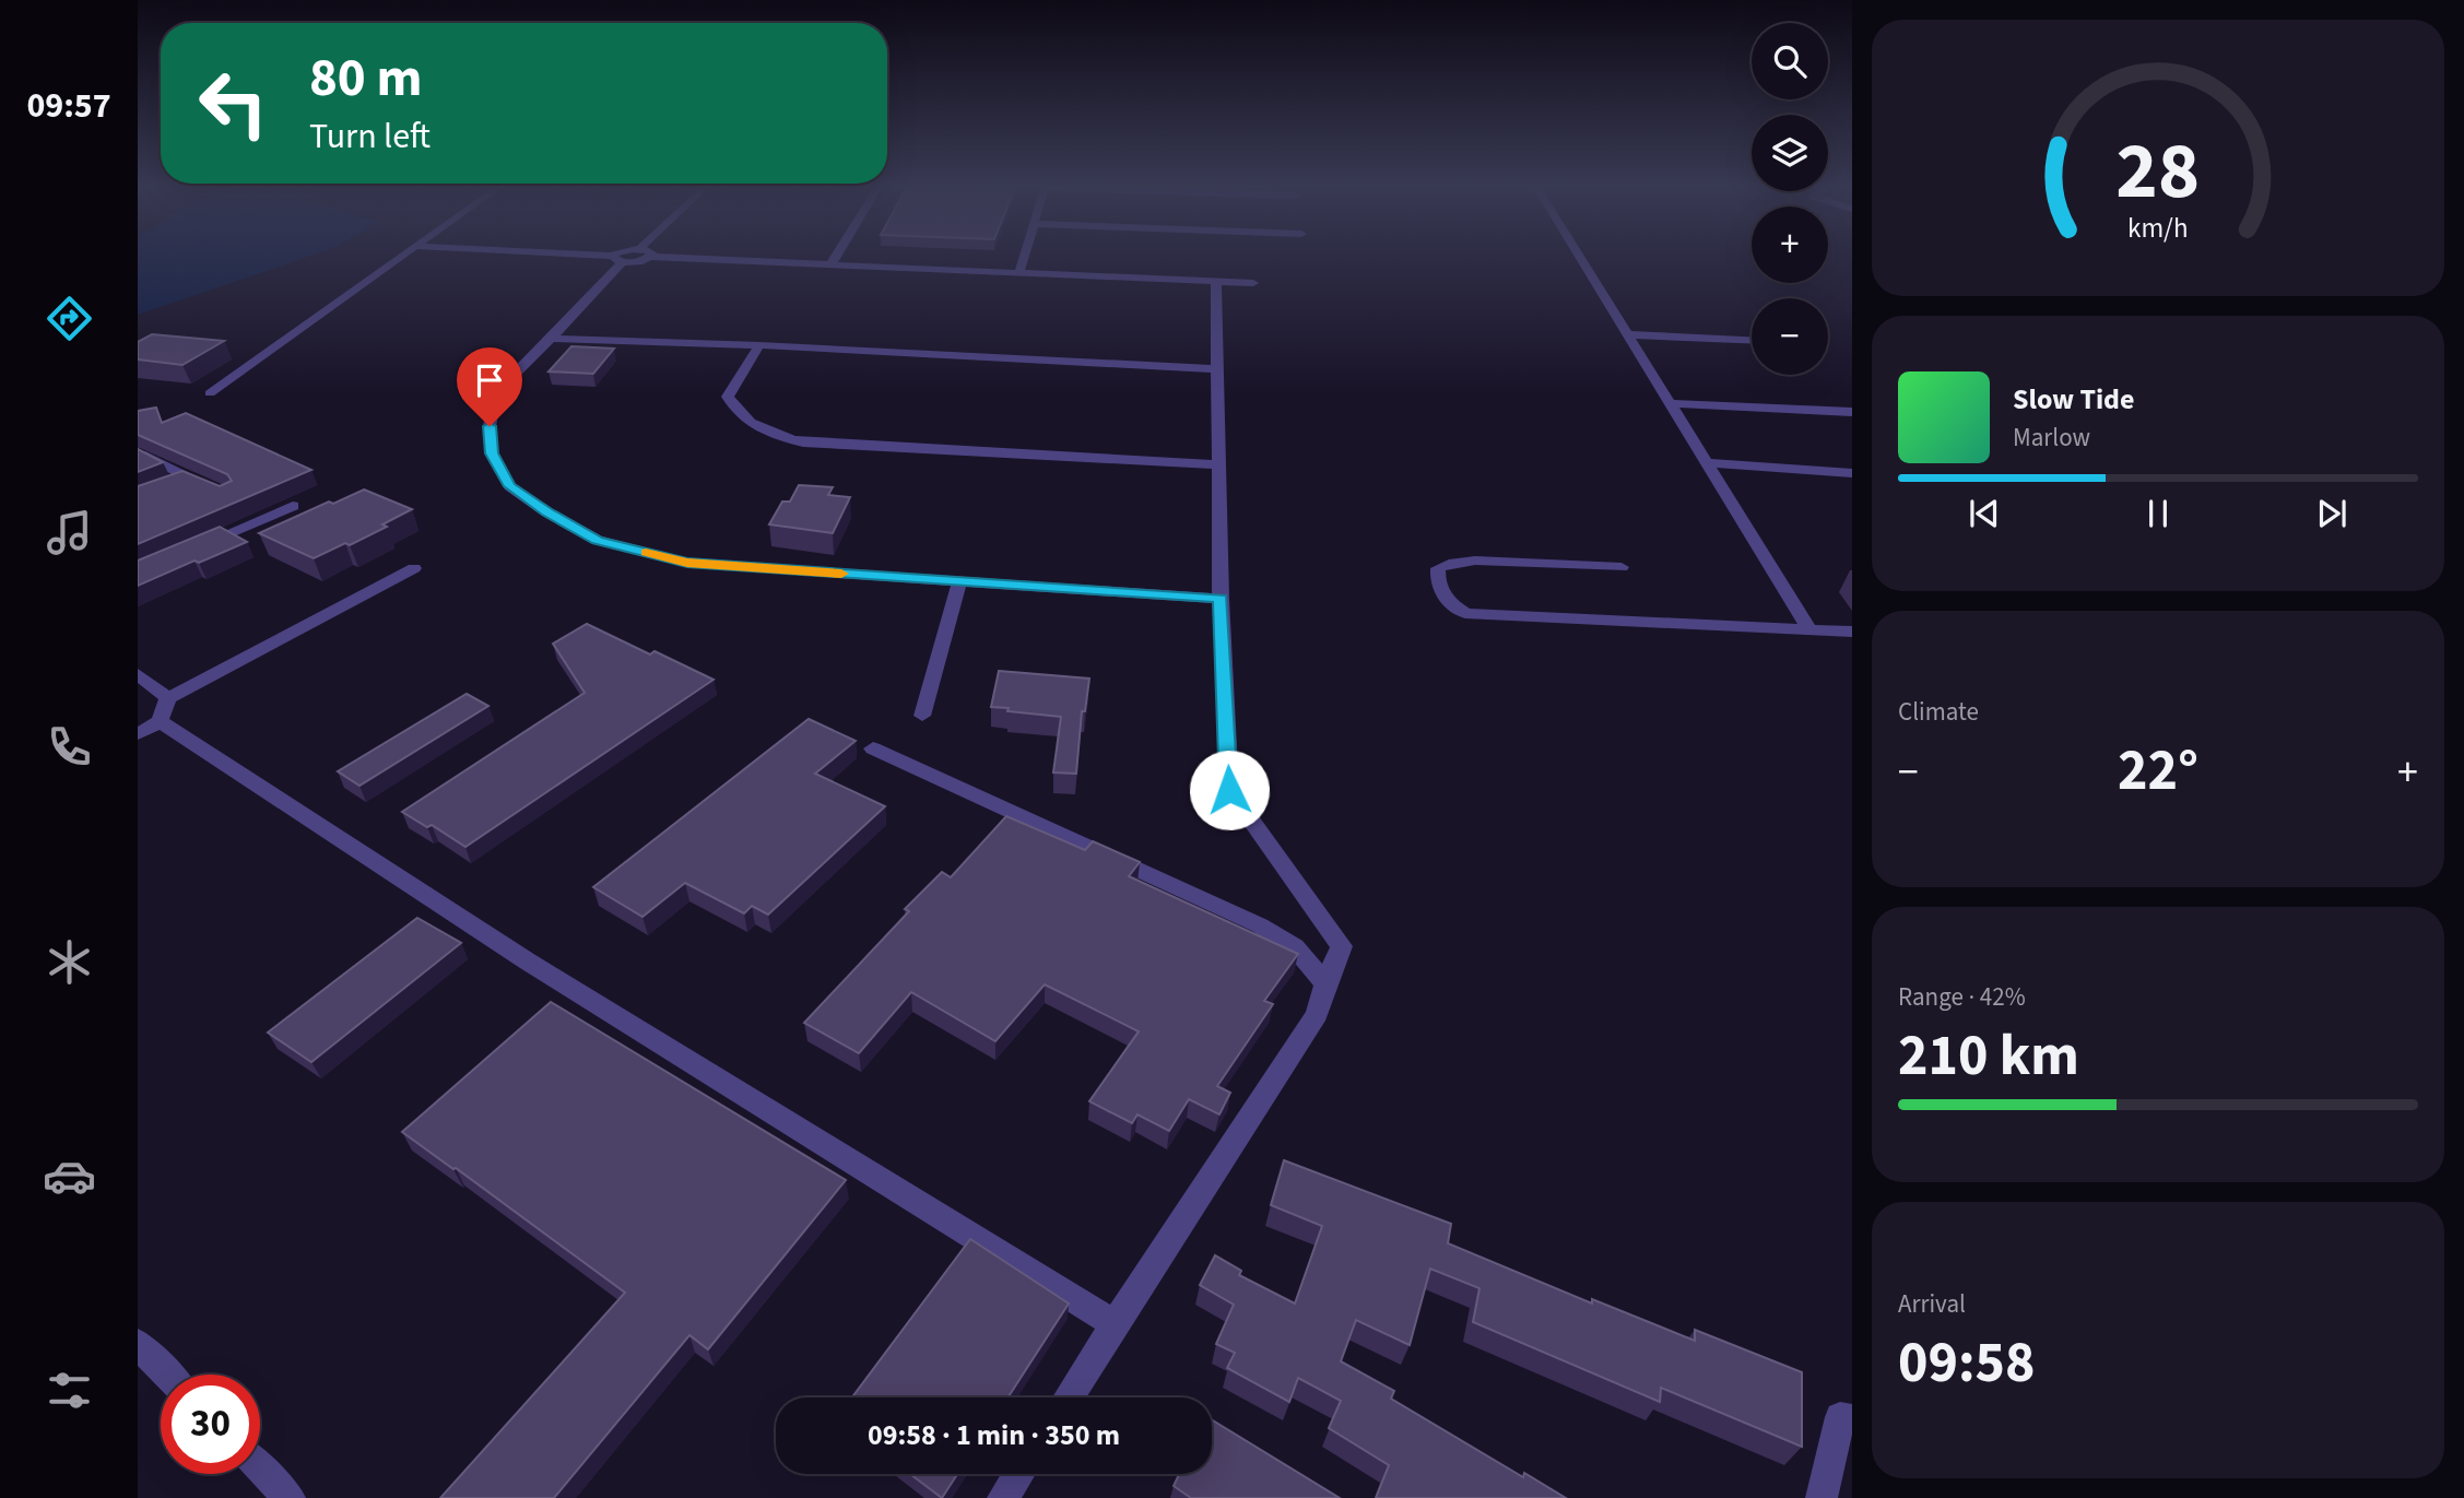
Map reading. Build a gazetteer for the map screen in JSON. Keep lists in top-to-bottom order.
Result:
{
  "page": {
    "tabs": "09:57",
    "map_buttons": ["+", "−"],
    "turn": ["80 m", "Turn left"],
    "song": ["Slow Tide", "Marlow"],
    "tile": [
      "Climate",
      ["Range · 42%", "210 km"],
      ["Arrival", "09:58"]
    ],
    "heat": ["−", "22°", "+"],
    "limit": "30",
    "trip": "09:58 · 1 min · 350 m",
    "gauge": ["28", "km/h"]
  }
}
